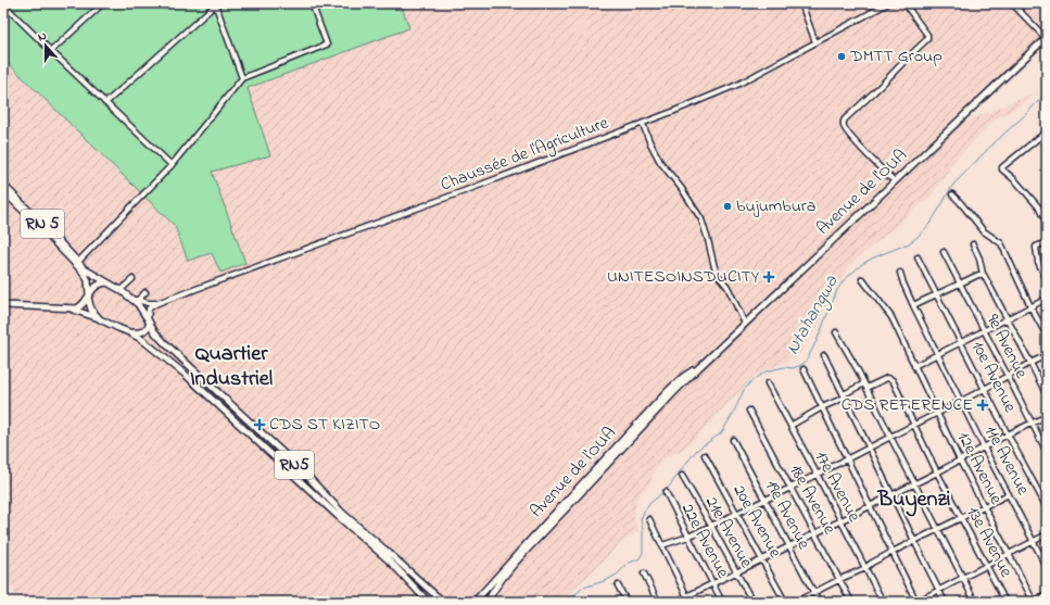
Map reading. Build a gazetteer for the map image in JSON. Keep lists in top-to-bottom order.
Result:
{
  "streets": {
    "main road": ["Avenue de l'OUA", "RN 5", "RN5"],
    "street": [
      "Chaussée de l'Agriculture",
      "9e Avenue",
      "10e Avenue",
      "11e Avenue",
      "12e Avenue",
      "17e Avenue",
      "18e Avenue",
      "19e Avenue",
      "20e Avenue",
      "21e Avenue",
      "22e Avenue",
      "13e Avenue"
    ]
  },
  "crossings": [
    ["Chaussée de l'Agriculture", "RN5"],
    ["RN 5", "RN5"],
    ["17e Avenue", "13e Avenue"]
  ],
  "districts": ["Quartier Industriel", "Buyenzi"],
  "water": ["Ntahangwa"],
  "places": {
    "other": ["DMTT Group", "bujumbura"],
    "health": ["UNITESOINSDUCITY", "CDS REFERENCE", "CDS ST KIZITO"]
  },
  "north": "top"
}
